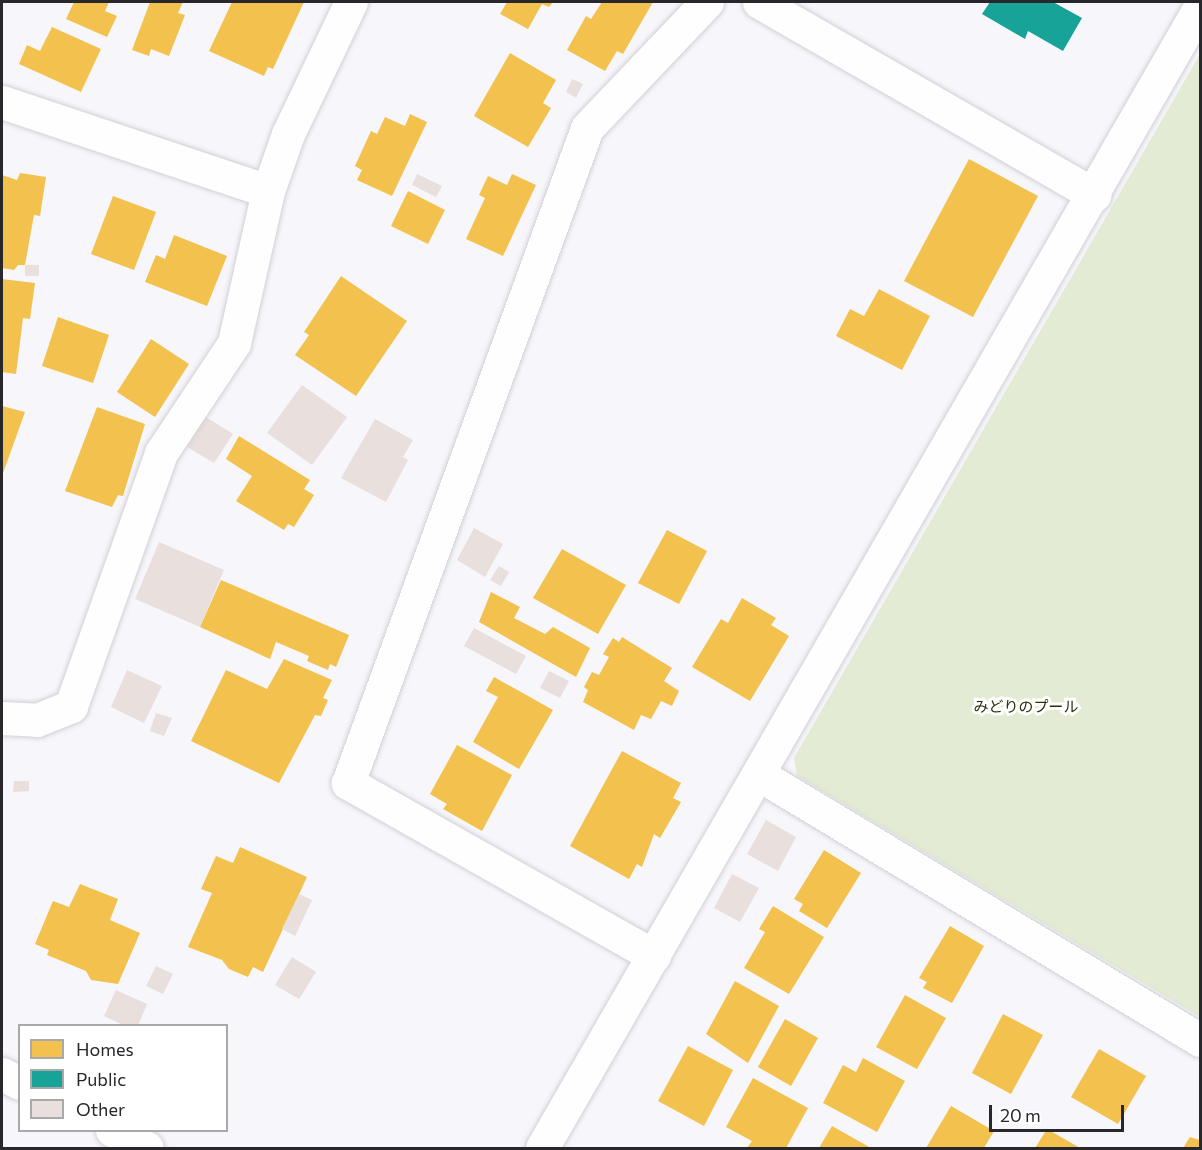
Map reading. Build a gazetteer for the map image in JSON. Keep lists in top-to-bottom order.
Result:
{
  "parks": ["みどりのプール"],
  "legend": ["Homes", "Public", "Other"],
  "scale_bar": "20 m"
}
